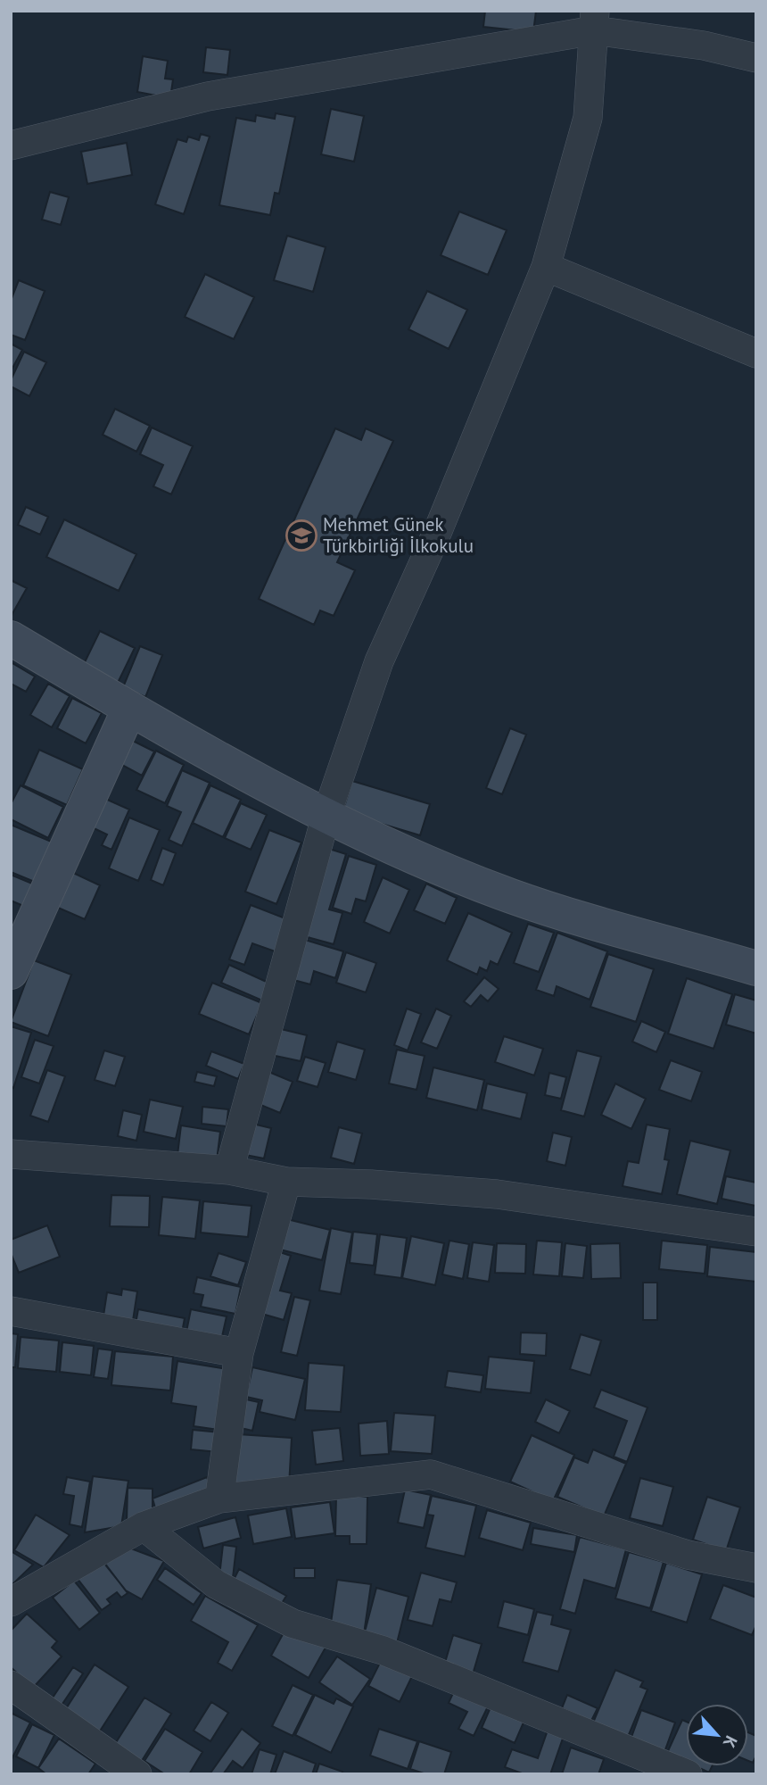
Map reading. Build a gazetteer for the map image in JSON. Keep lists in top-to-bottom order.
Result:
{
  "places": {
    "school or university": ["Mehmet Günek Türkbirliği İlkokulu"]
  },
  "north": "bottom right"
}
